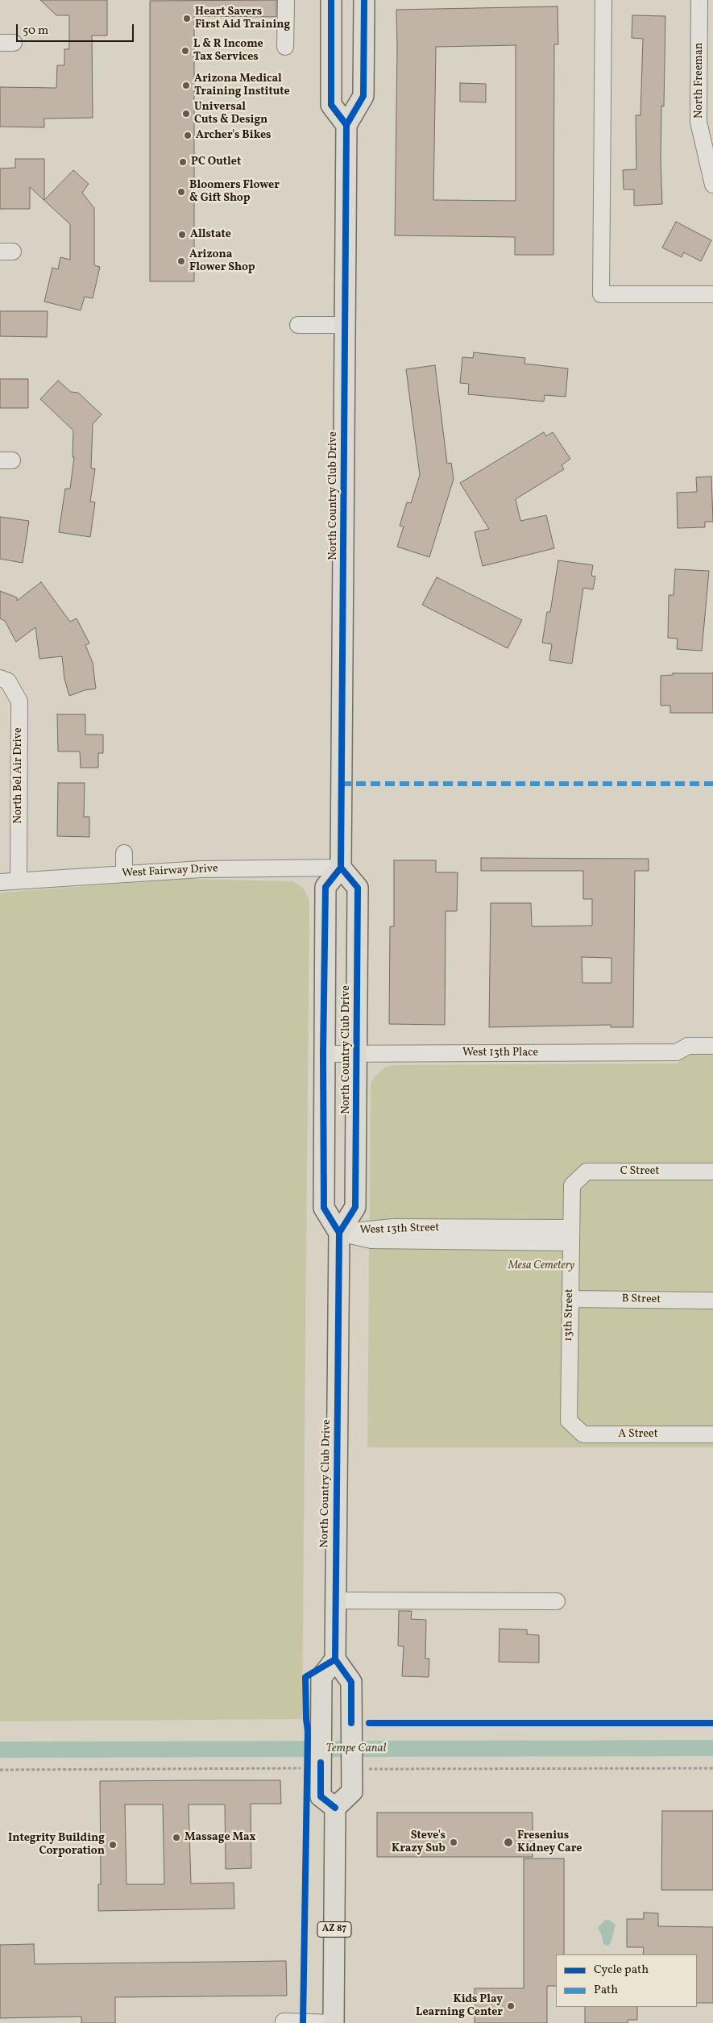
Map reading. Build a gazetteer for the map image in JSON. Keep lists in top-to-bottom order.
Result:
{
  "streets": {
    "main road": ["North Country Club Drive", "AZ 87"],
    "street": [
      "North Freeman",
      "North Bel Air Drive",
      "West Fairway Drive",
      "West 13th Place",
      "C Street",
      "West 13th Street",
      "B Street",
      "13th Street",
      "A Street"
    ]
  },
  "crossings": [
    ["North Country Club Drive", "West Fairway Drive"],
    ["North Country Club Drive", "West 13th Place"],
    ["North Country Club Drive", "West 13th Street"],
    ["North Bel Air Drive", "West Fairway Drive"],
    ["C Street", "13th Street"],
    ["West 13th Street", "13th Street"],
    ["B Street", "13th Street"],
    ["13th Street", "A Street"]
  ],
  "water": ["Tempe Canal"],
  "parks": ["Mesa Cemetery"],
  "places": [
    "Heart Savers First Aid Training",
    "L & R Income Tax Services",
    "Arizona Medical Training Institute",
    "Universal Cuts & Design",
    "Archer's Bikes",
    "PC Outlet",
    "Bloomers Flower & Gift Shop",
    "Allstate",
    "Arizona Flower Shop",
    "Massage Max",
    "Steve's Krazy Sub",
    "Fresenius Kidney Care",
    "Integrity Building Corporation",
    "Kids Play Learning Center"
  ],
  "legend": ["Cycle path", "Path"],
  "scale_bar": "50 m"
}
